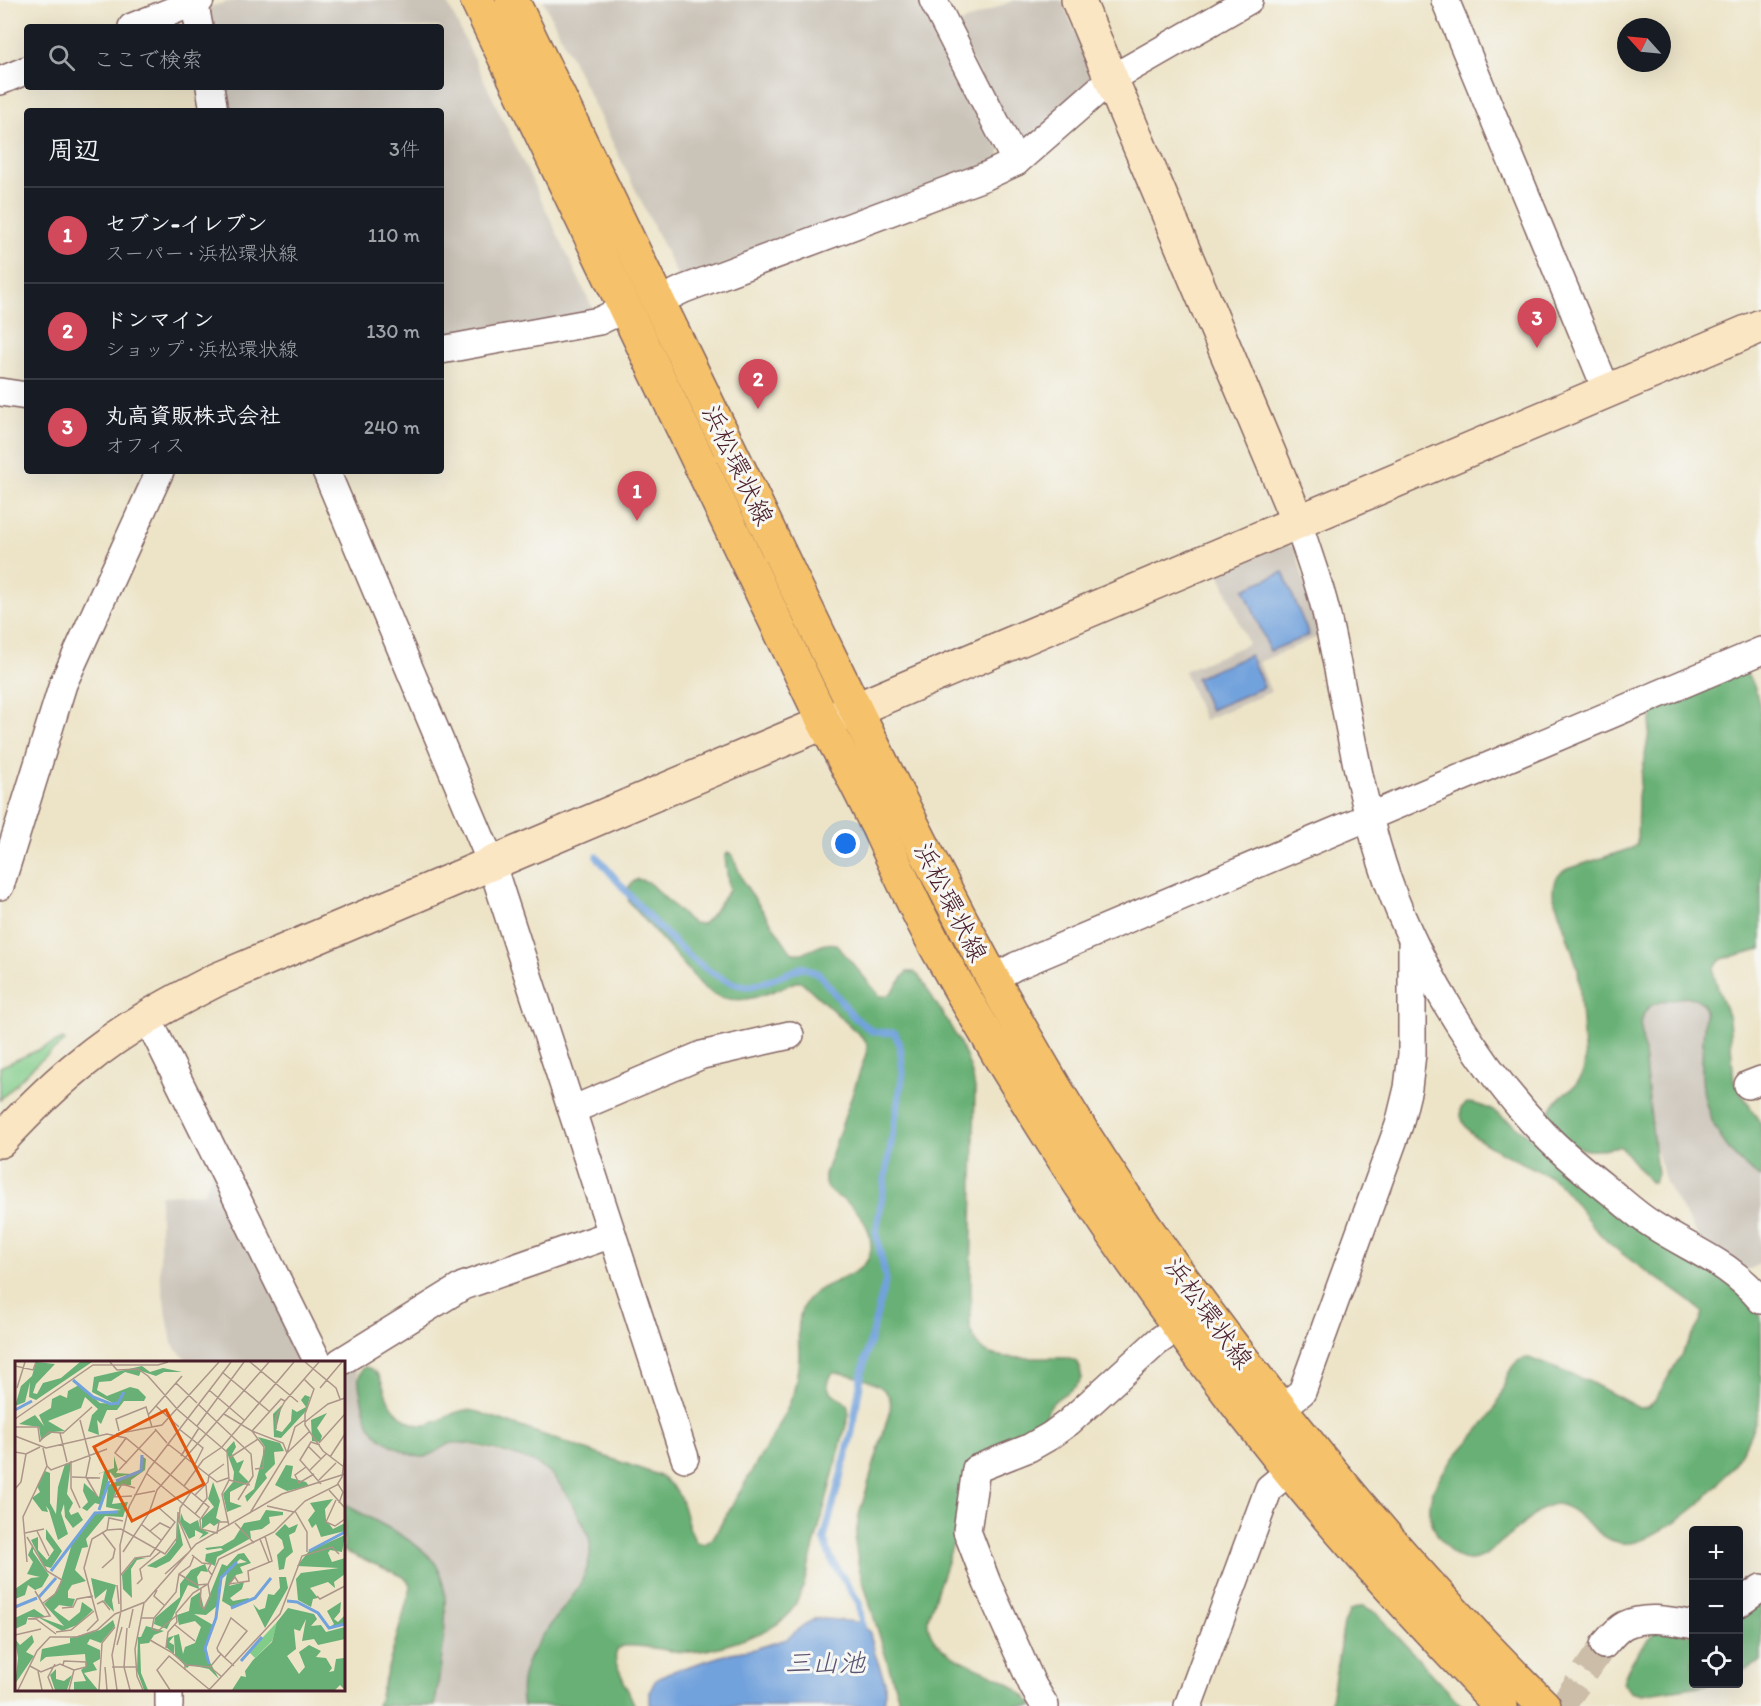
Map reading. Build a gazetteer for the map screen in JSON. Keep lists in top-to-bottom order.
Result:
{
  "streets": {
    "main road": ["浜松環状線"]
  },
  "water": ["三山池"],
  "north": "top left",
  "page": {
    "search": "ここで検索",
    "heading": ["周辺", "3件"],
    "list": [
      {
        "mark": "1",
        "name": "セブン-イレブン",
        "note": "スーパー · 浜松環状線",
        "value": "110 m"
      },
      {
        "mark": "2",
        "name": "ドンマイン",
        "note": "ショップ · 浜松環状線",
        "value": "130 m"
      },
      {
        "mark": "3",
        "name": "丸高資販株式会社",
        "note": "オフィス",
        "value": "240 m"
      }
    ],
    "pins": ["3", "2", "1"],
    "map_buttons": ["+", "−"]
  }
}
